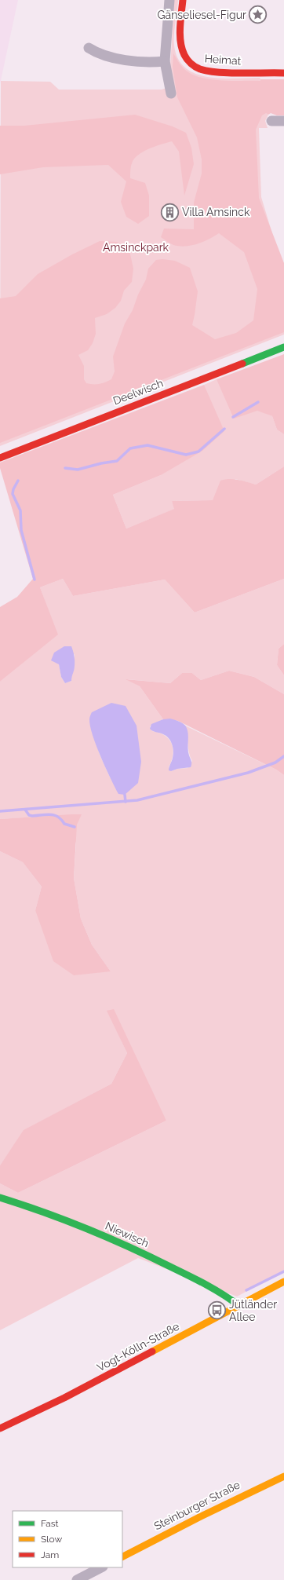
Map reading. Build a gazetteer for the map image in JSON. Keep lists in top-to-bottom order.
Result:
{
  "streets": {
    "street": [
      "Heimat",
      "Deelwisch",
      "Niewisch",
      "Vogt-Kölln-Straße",
      "Steinburger Straße"
    ]
  },
  "crossings": [
    ["Niewisch", "Vogt-Kölln-Straße"]
  ],
  "parks": ["Amsinckpark"],
  "places": {
    "place": ["Gänseliesel-Figur"],
    "building": ["Villa Amsinck"],
    "bus stop": ["Jütländer Allee"]
  },
  "legend": ["Fast", "Slow", "Jam"]
}
